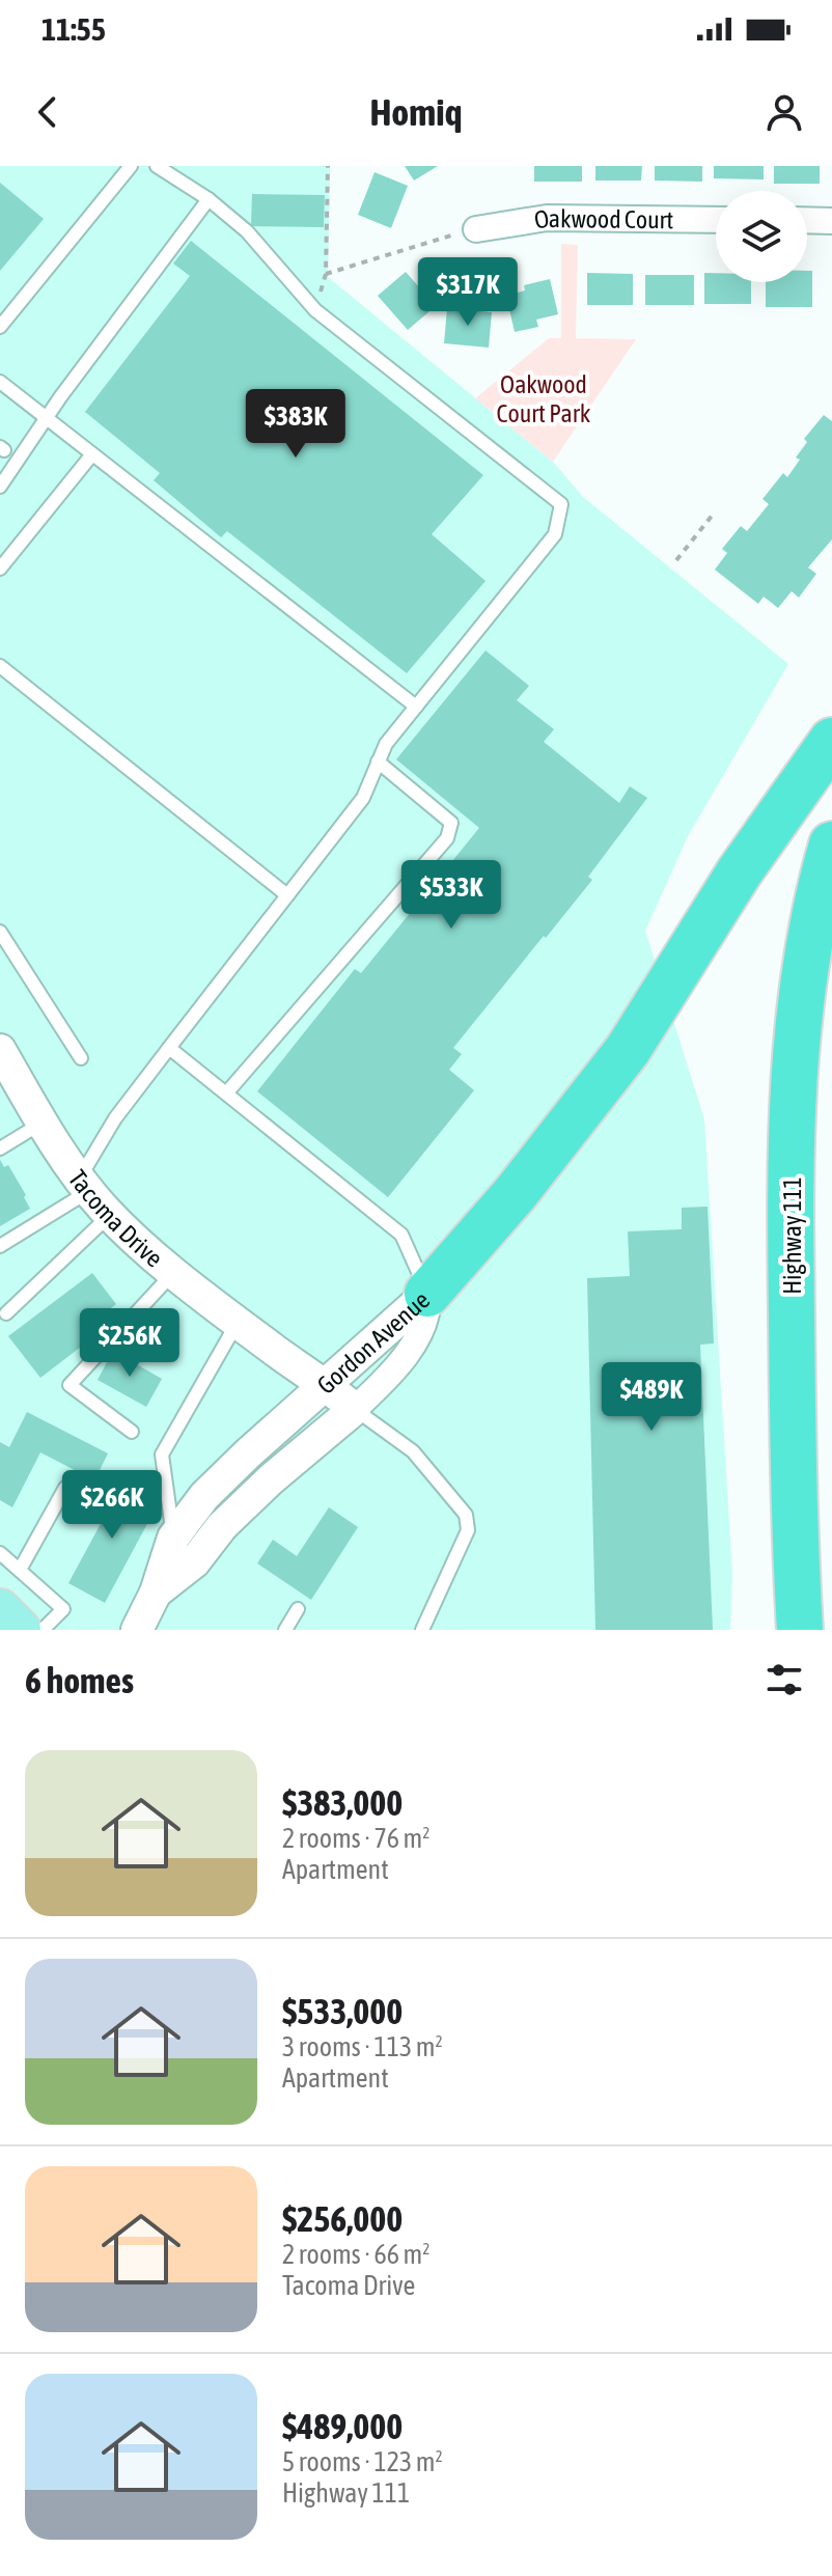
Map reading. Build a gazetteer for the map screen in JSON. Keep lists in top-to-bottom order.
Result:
{
  "streets": {
    "highway": ["Highway 111"],
    "street": ["Oakwood Court", "Tacoma Drive", "Gordon Avenue"]
  },
  "crossings": [
    ["Tacoma Drive", "Gordon Avenue"]
  ],
  "parks": ["Oakwood Court Park"],
  "page": {
    "status": "11:55",
    "header": "Homiq",
    "price": [
      "$317K",
      "$383K",
      "$533K",
      "$256K",
      "$489K",
      "$266K"
    ],
    "heading": "6 homes",
    "list": [
      {
        "name": "$383,000",
        "note": "2 rooms · 76 m² · Apartment"
      },
      {
        "name": "$533,000",
        "note": "3 rooms · 113 m² · Apartment"
      },
      {
        "name": "$256,000",
        "note": "2 rooms · 66 m² · Tacoma Drive"
      },
      {
        "name": "$489,000",
        "note": "5 rooms · 123 m² · Highway 111"
      }
    ]
  }
}
